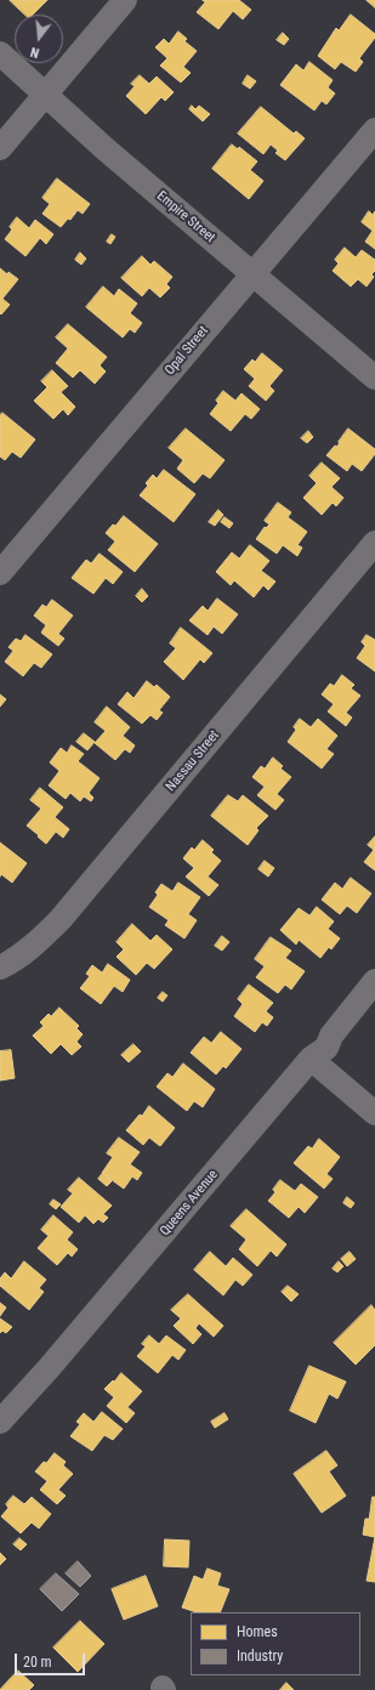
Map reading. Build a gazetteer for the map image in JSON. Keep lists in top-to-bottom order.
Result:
{
  "streets": {
    "street": [
      "Empire Street",
      "Opal Street",
      "Nassau Street",
      "Queens Avenue"
    ]
  },
  "crossings": [
    ["Empire Street", "Opal Street"]
  ],
  "legend": ["Homes", "Industry"],
  "scale_bar": "20 m",
  "north": "bottom"
}
